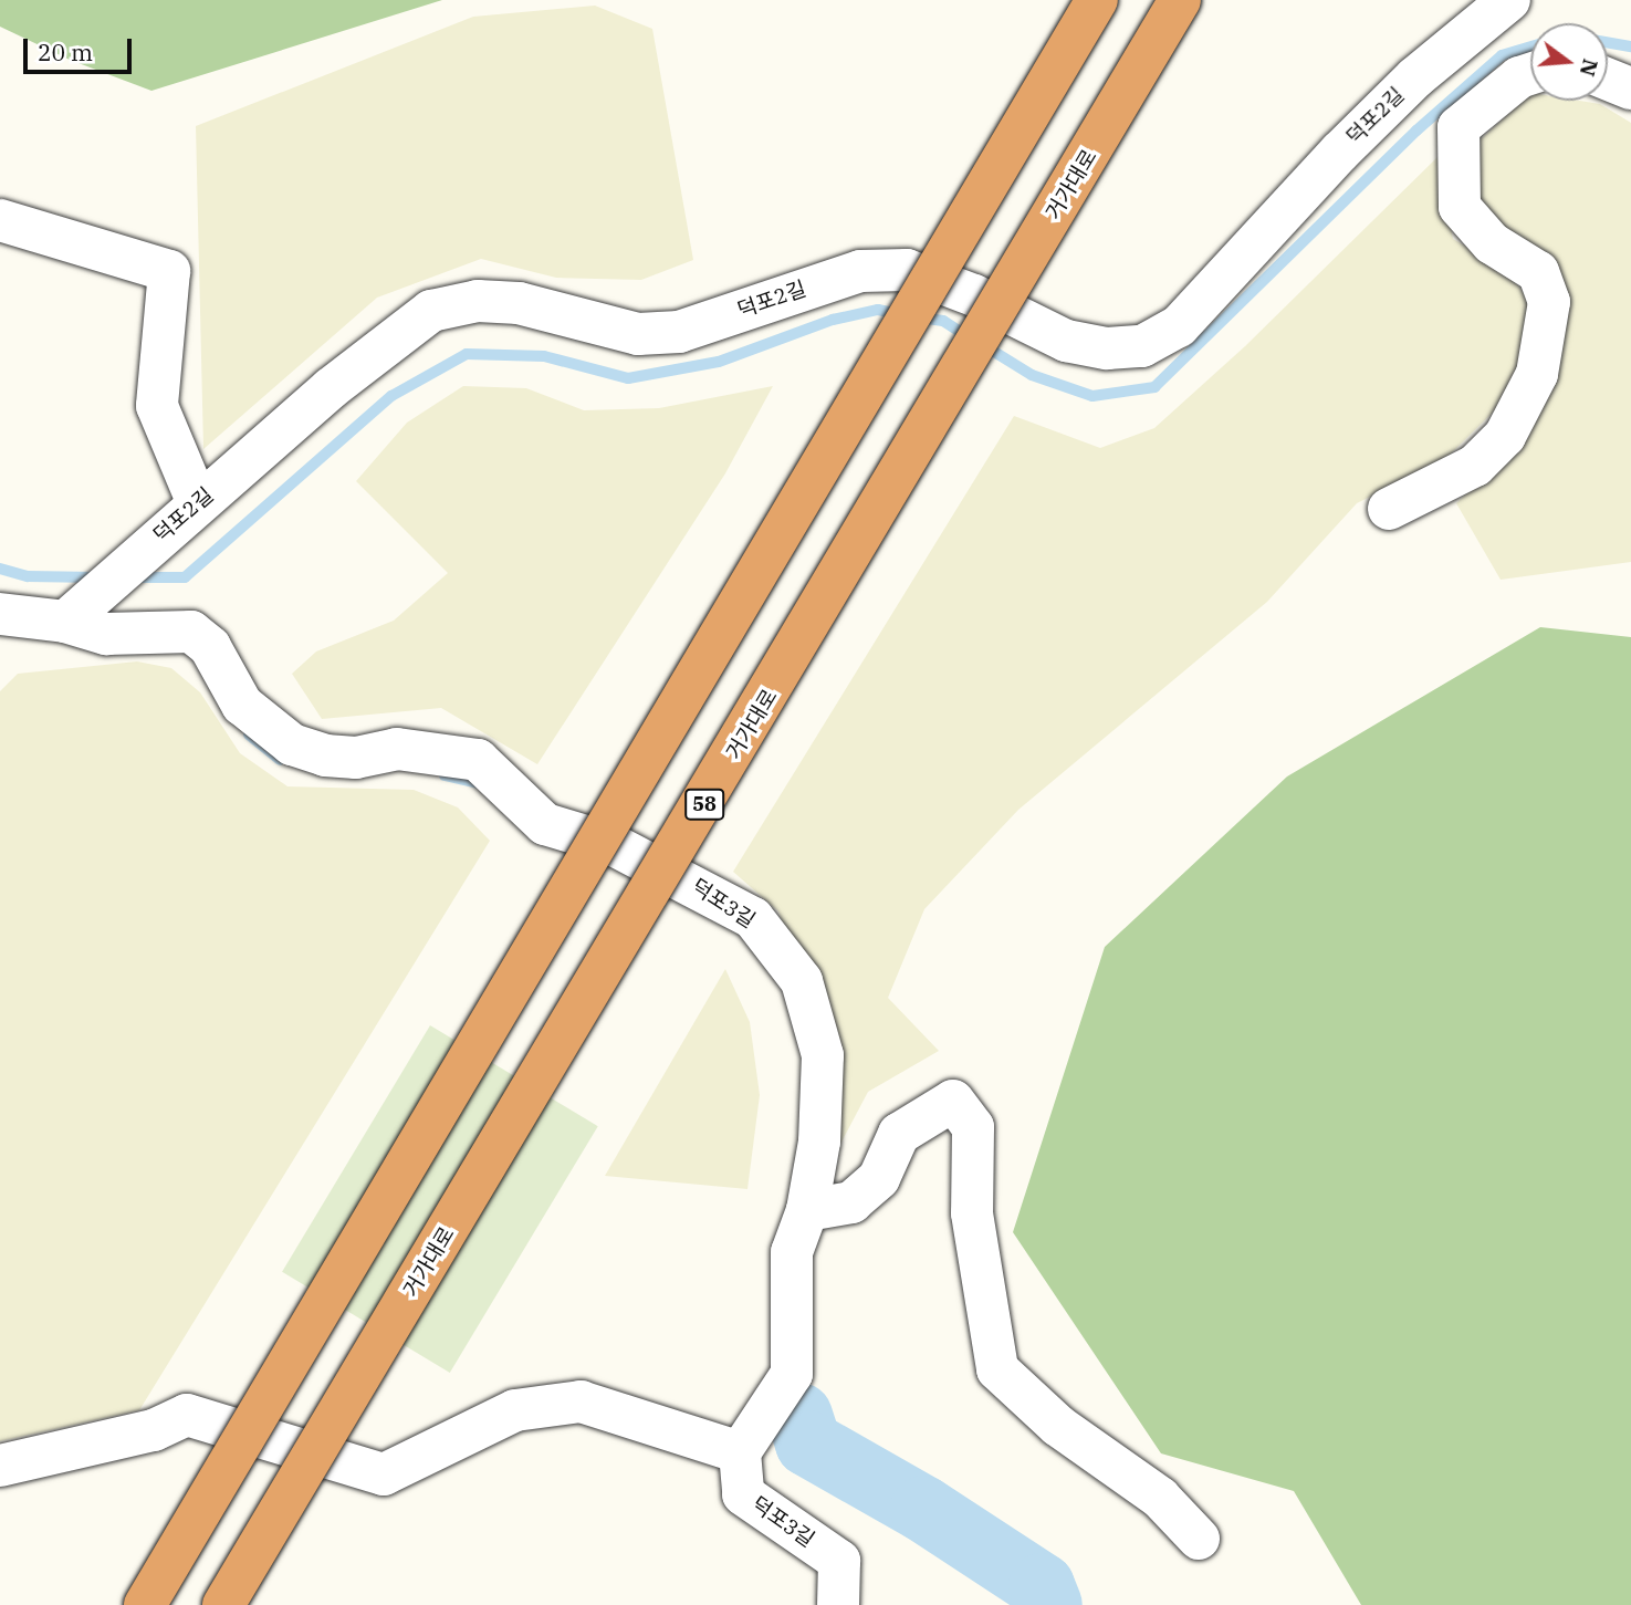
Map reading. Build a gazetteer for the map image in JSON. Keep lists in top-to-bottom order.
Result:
{
  "streets": {
    "highway": ["거가대로", "58"],
    "street": ["덕포2길", "덕포3길"]
  },
  "crossings": [
    ["덕포2길", "덕포3길"]
  ],
  "scale_bar": "20 m",
  "north": "right"
}
